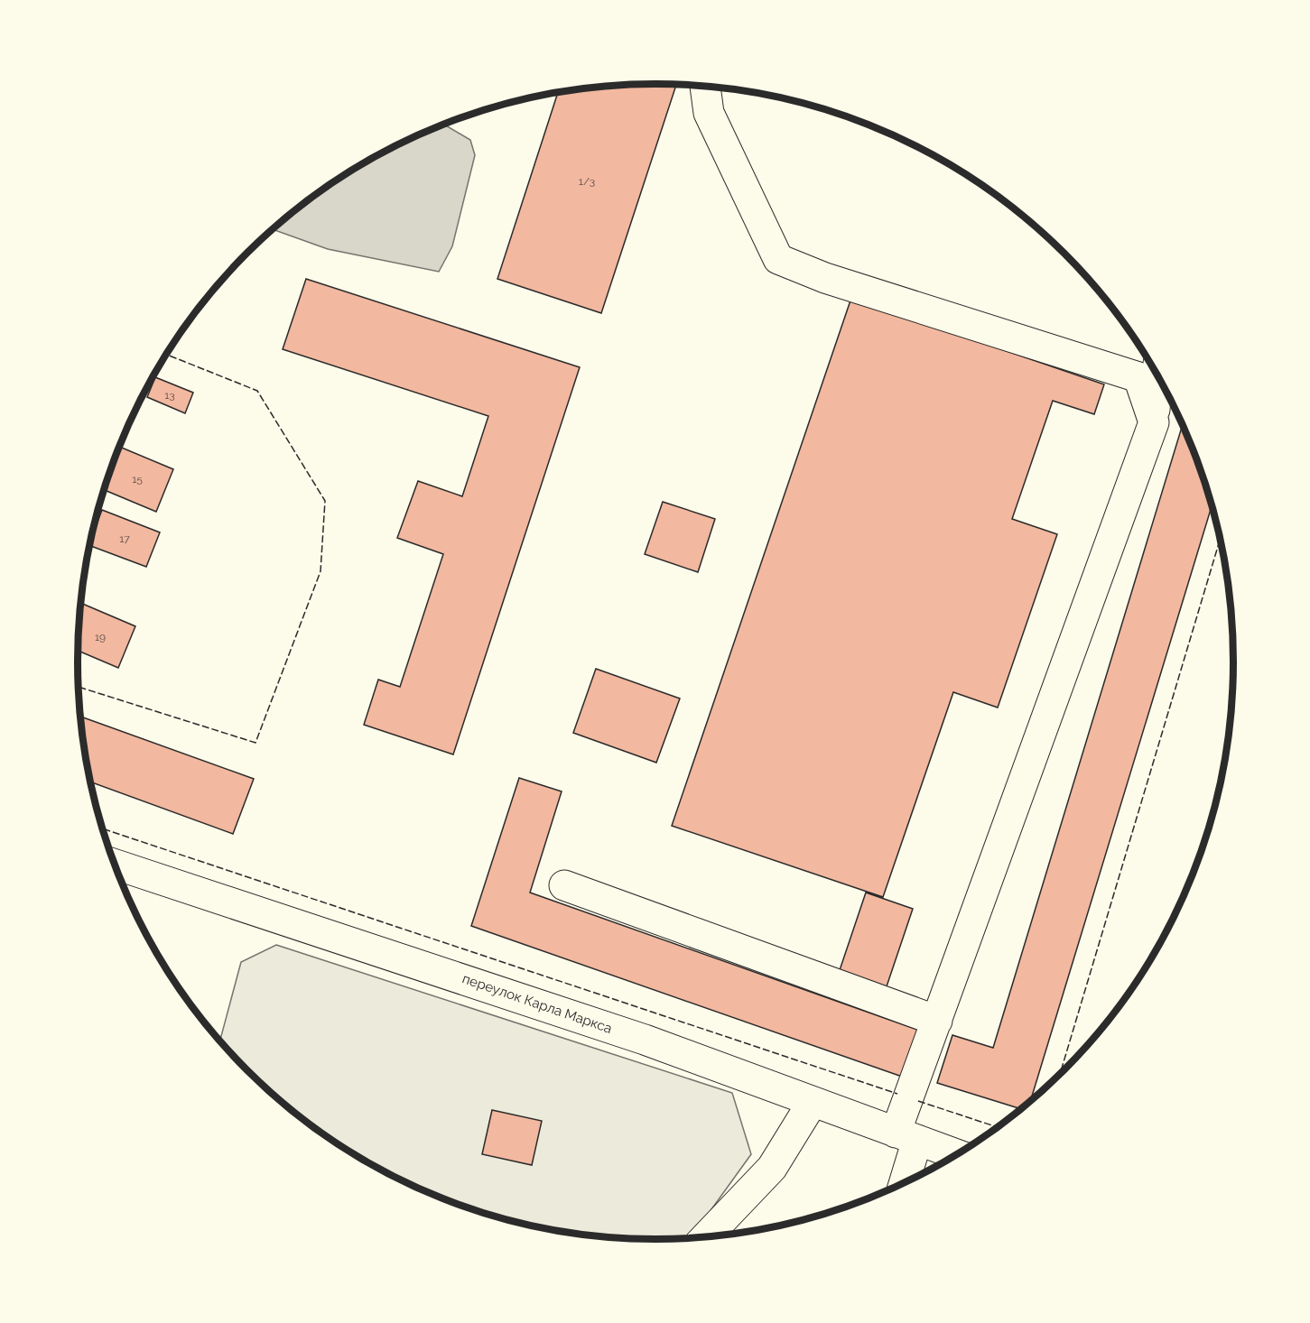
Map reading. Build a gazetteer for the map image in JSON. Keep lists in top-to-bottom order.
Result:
{
  "streets": {
    "street": ["переулок Карла Маркса"]
  },
  "house_numbers": [
    "1/3",
    "13",
    "15",
    "17",
    "19"
  ]
}
